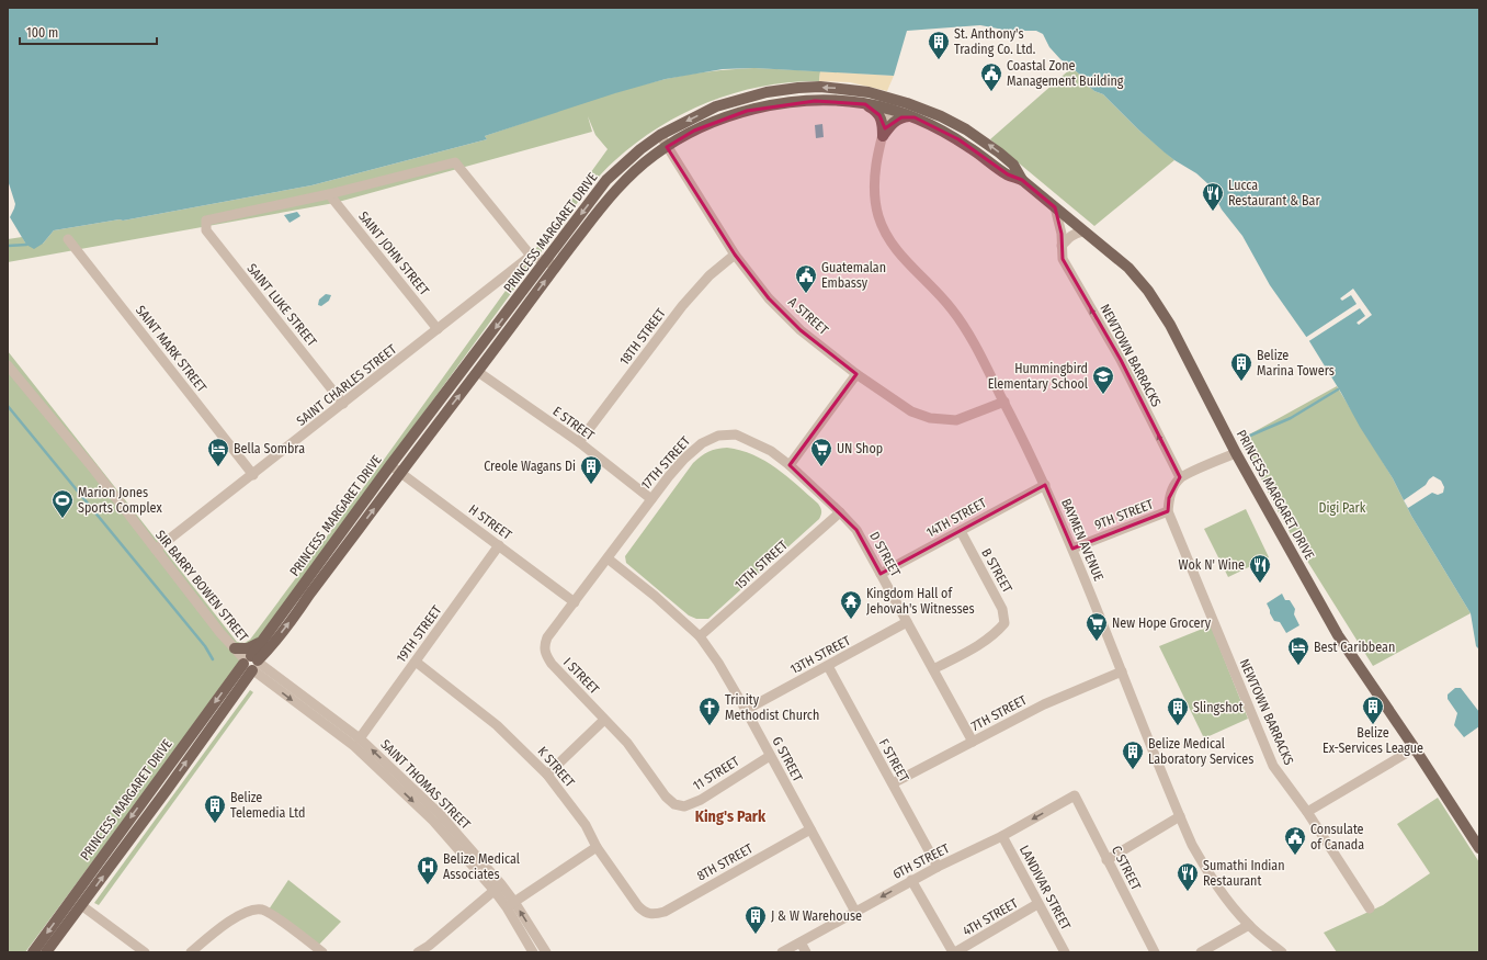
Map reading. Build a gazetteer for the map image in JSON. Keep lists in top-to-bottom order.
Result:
{
  "streets": {
    "main road": ["PRINCESS MARGARET DRIVE"],
    "street": [
      "SAINT JOHN STREET",
      "SAINT LUKE STREET",
      "A STREET",
      "18TH STREET",
      "SAINT MARK STREET",
      "NEWTOWN BARRACKS",
      "SAINT CHARLES STREET",
      "E STREET",
      "17TH STREET",
      "9TH STREET",
      "14TH STREET",
      "H STREET",
      "BAYMEN AVENUE",
      "D STREET",
      "15TH STREET",
      "B STREET",
      "SIR BARRY BOWEN STREET",
      "19TH STREET",
      "13TH STREET",
      "I STREET",
      "7TH STREET",
      "G STREET",
      "F STREET",
      "K STREET",
      "11 STREET",
      "SAINT THOMAS STREET",
      "6TH STREET",
      "8TH STREET",
      "C STREET",
      "LANDIVAR STREET",
      "4TH STREET"
    ]
  },
  "crossings": [
    ["PRINCESS MARGARET DRIVE", "A STREET"],
    ["PRINCESS MARGARET DRIVE", "NEWTOWN BARRACKS"],
    ["PRINCESS MARGARET DRIVE", "E STREET"],
    ["PRINCESS MARGARET DRIVE", "H STREET"],
    ["PRINCESS MARGARET DRIVE", "BAYMEN AVENUE"],
    ["PRINCESS MARGARET DRIVE", "SIR BARRY BOWEN STREET"],
    ["PRINCESS MARGARET DRIVE", "SAINT THOMAS STREET"],
    ["SAINT JOHN STREET", "SAINT LUKE STREET"],
    ["SAINT JOHN STREET", "SAINT CHARLES STREET"],
    ["SAINT LUKE STREET", "SAINT CHARLES STREET"],
    ["A STREET", "18TH STREET"],
    ["A STREET", "BAYMEN AVENUE"],
    ["18TH STREET", "E STREET"],
    ["SAINT MARK STREET", "SAINT CHARLES STREET"],
    ["NEWTOWN BARRACKS", "9TH STREET"],
    ["SAINT CHARLES STREET", "SIR BARRY BOWEN STREET"],
    ["E STREET", "17TH STREET"],
    ["17TH STREET", "D STREET"],
    ["17TH STREET", "I STREET"],
    ["17TH STREET", "G STREET"],
    ["9TH STREET", "BAYMEN AVENUE"],
    ["14TH STREET", "BAYMEN AVENUE"],
    ["14TH STREET", "D STREET"],
    ["14TH STREET", "B STREET"],
    ["H STREET", "19TH STREET"],
    ["H STREET", "I STREET"],
    ["BAYMEN AVENUE", "7TH STREET"],
    ["D STREET", "15TH STREET"],
    ["D STREET", "B STREET"],
    ["D STREET", "13TH STREET"],
    ["D STREET", "7TH STREET"],
    ["15TH STREET", "G STREET"],
    ["SIR BARRY BOWEN STREET", "SAINT THOMAS STREET"],
    ["19TH STREET", "K STREET"],
    ["19TH STREET", "SAINT THOMAS STREET"],
    ["13TH STREET", "G STREET"],
    ["13TH STREET", "F STREET"],
    ["I STREET", "G STREET"],
    ["I STREET", "11 STREET"],
    ["7TH STREET", "F STREET"],
    ["G STREET", "11 STREET"],
    ["G STREET", "6TH STREET"],
    ["G STREET", "8TH STREET"],
    ["F STREET", "6TH STREET"],
    ["K STREET", "8TH STREET"],
    ["6TH STREET", "C STREET"],
    ["6TH STREET", "LANDIVAR STREET"],
    ["LANDIVAR STREET", "4TH STREET"]
  ],
  "one_way": ["6TH STREET"],
  "districts": ["King's Park"],
  "parks": ["Digi Park"],
  "places": {
    "building": [
      "St. Anthony's Trading Co. Ltd.",
      "Belize Marina Towers",
      "Creole Wagans Di",
      "Belize Ex-Services League",
      "Slingshot",
      "Belize Medical Laboratory Services",
      "Belize Telemedia Ltd",
      "J & W Warehouse"
    ],
    "public building": ["Coastal Zone Management Building", "Guatemalan Embassy", "Consulate of Canada"],
    "restaurant": ["Lucca Restaurant & Bar", "Wok N' Wine", "Sumathi Indian Restaurant"],
    "school or university": ["Hummingbird Elementary School"],
    "hotel": ["Bella Sombra", "Best Caribbean"],
    "supermarket": ["UN Shop", "New Hope Grocery"],
    "sports": ["Marion Jones Sports Complex"],
    "temple": ["Kingdom Hall of Jehovah's Witnesses"],
    "church": ["Trinity Methodist Church"],
    "hospital": ["Belize Medical Associates"]
  },
  "scale_bar": "100 m"
}
